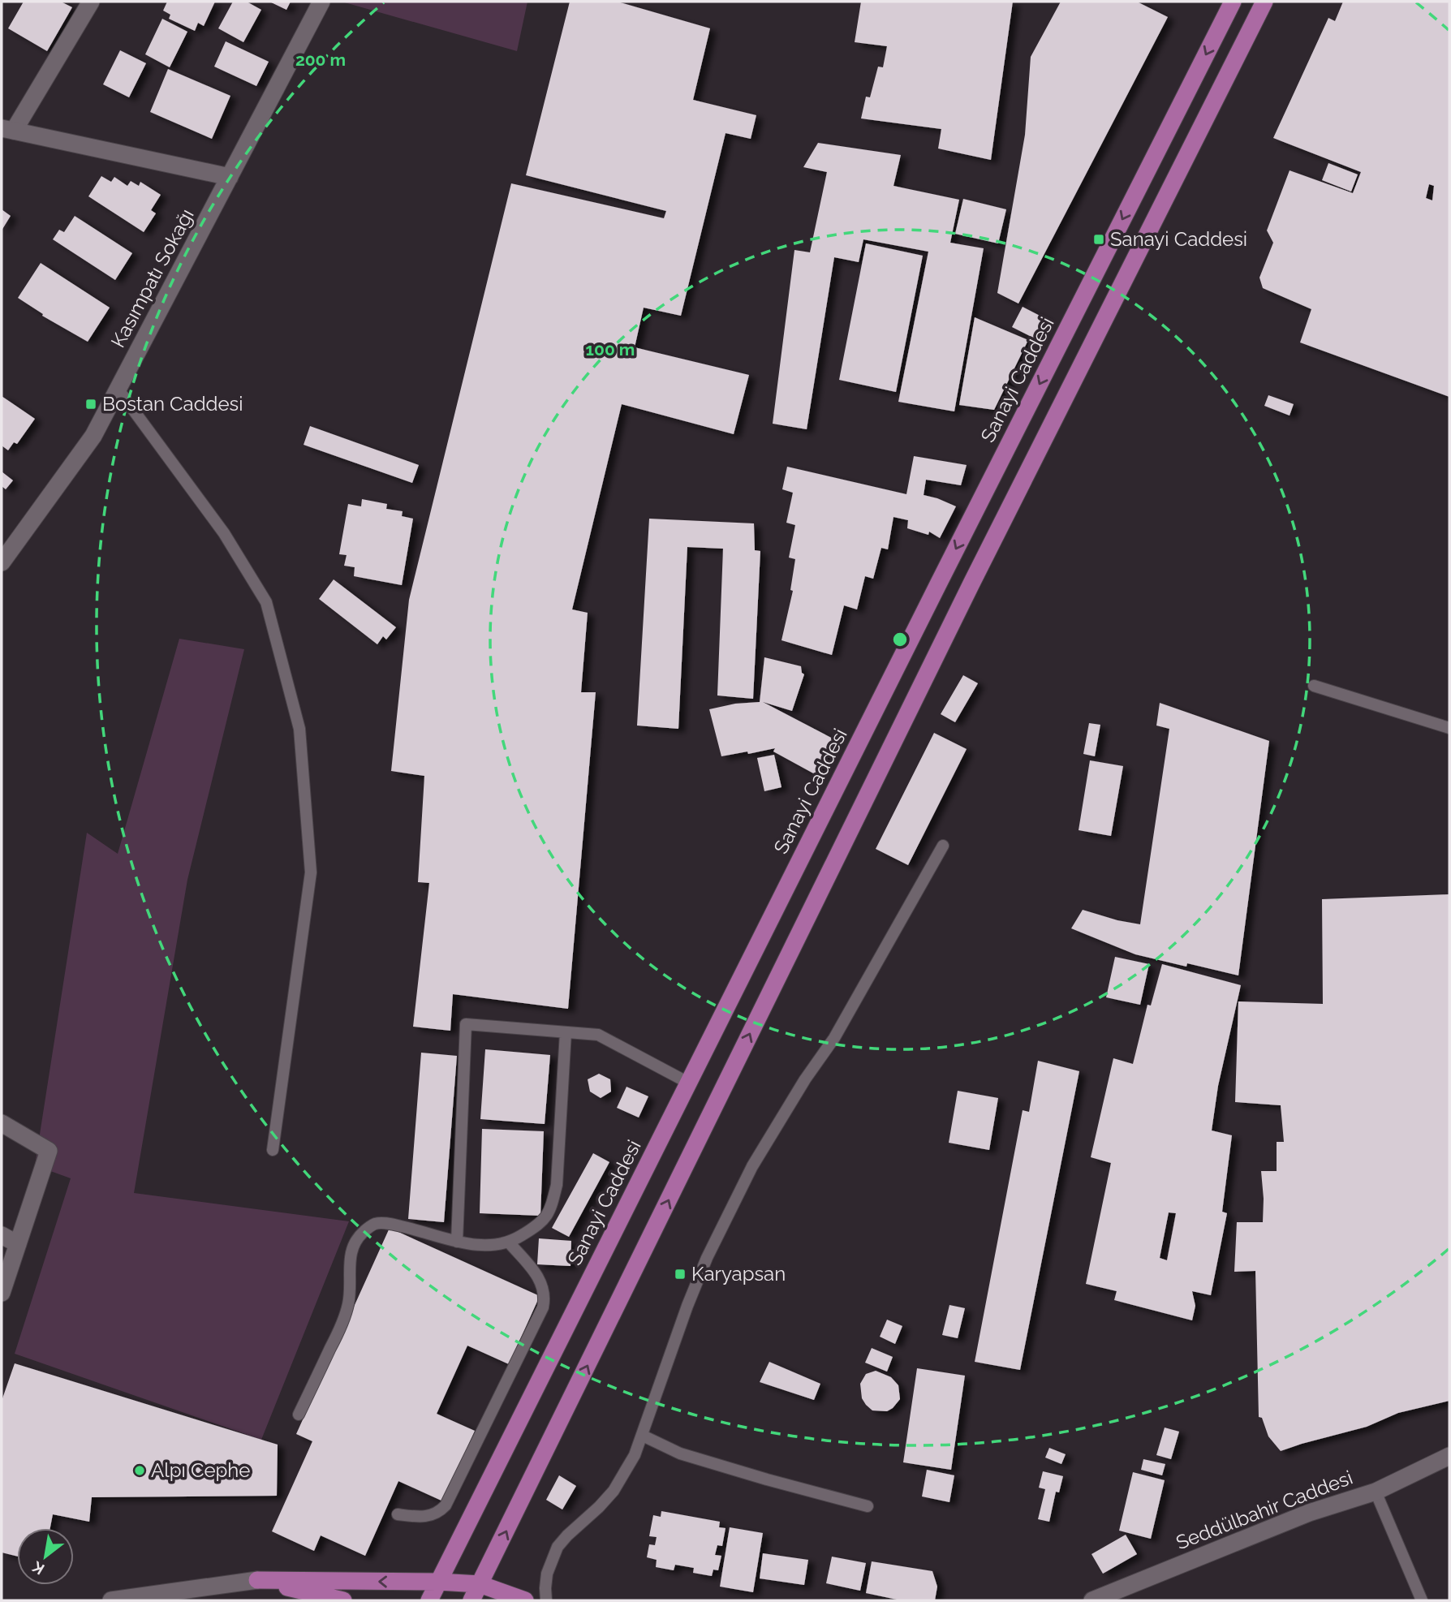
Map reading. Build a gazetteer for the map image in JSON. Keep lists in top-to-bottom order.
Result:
{
  "streets": {
    "main road": ["Sanayi Caddesi"],
    "street": ["Kasımpatı Sokağı", "Seddülbahir Caddesi"]
  },
  "places": {
    "transit": ["Sanayi̇ Caddesi̇", "Bostan Caddesi", "Karyapsan"],
    "other": ["Alpı Cephe"]
  },
  "north": "bottom left",
  "rings": ["200 m", "100 m"]
}
